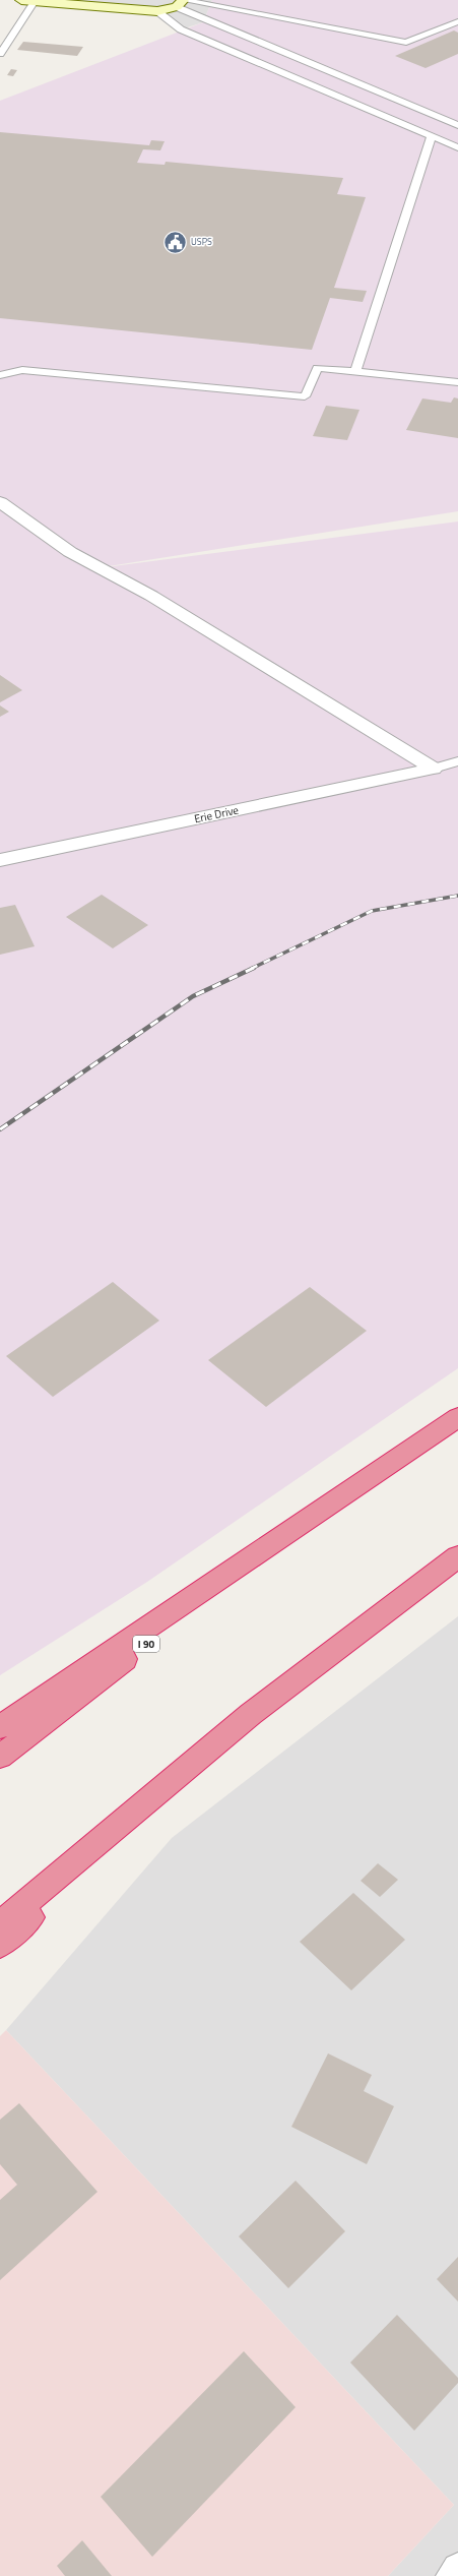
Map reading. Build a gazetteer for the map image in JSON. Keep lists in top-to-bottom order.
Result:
{
  "streets": {
    "highway": ["I 90"],
    "street": ["Erie Drive"]
  },
  "places": {
    "public building": ["USPS"]
  }
}
